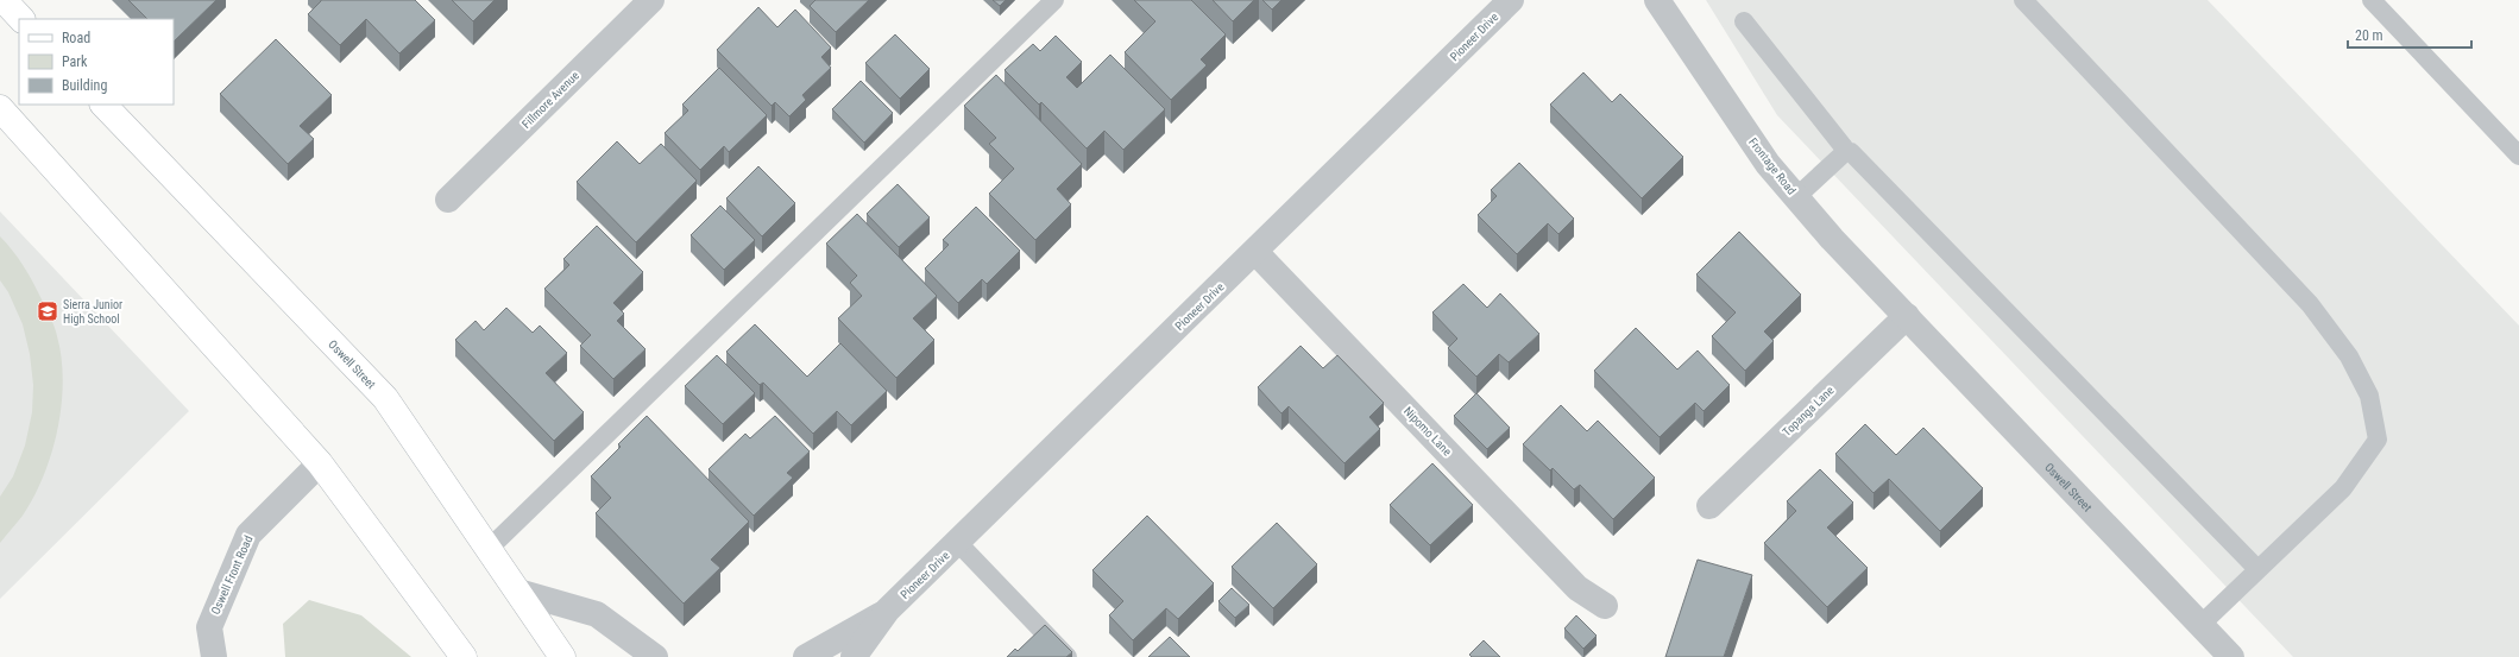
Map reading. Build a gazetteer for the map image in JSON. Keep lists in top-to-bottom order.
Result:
{
  "streets": {
    "main road": ["Oswell Street"],
    "street": [
      "Pioneer Drive",
      "Fillmore Avenue",
      "Frontage Road",
      "Topanga Lane",
      "Nipomo Lane",
      "Oswell Front Road"
    ]
  },
  "crossings": [
    ["Pioneer Drive", "Nipomo Lane"],
    ["Frontage Road", "Oswell Street"],
    ["Frontage Road", "Topanga Lane"],
    ["Oswell Street", "Topanga Lane"]
  ],
  "places": {
    "school or university": ["Sierra Junior High School"]
  },
  "legend": ["Road", "Park", "Building"],
  "scale_bar": "20 m"
}
